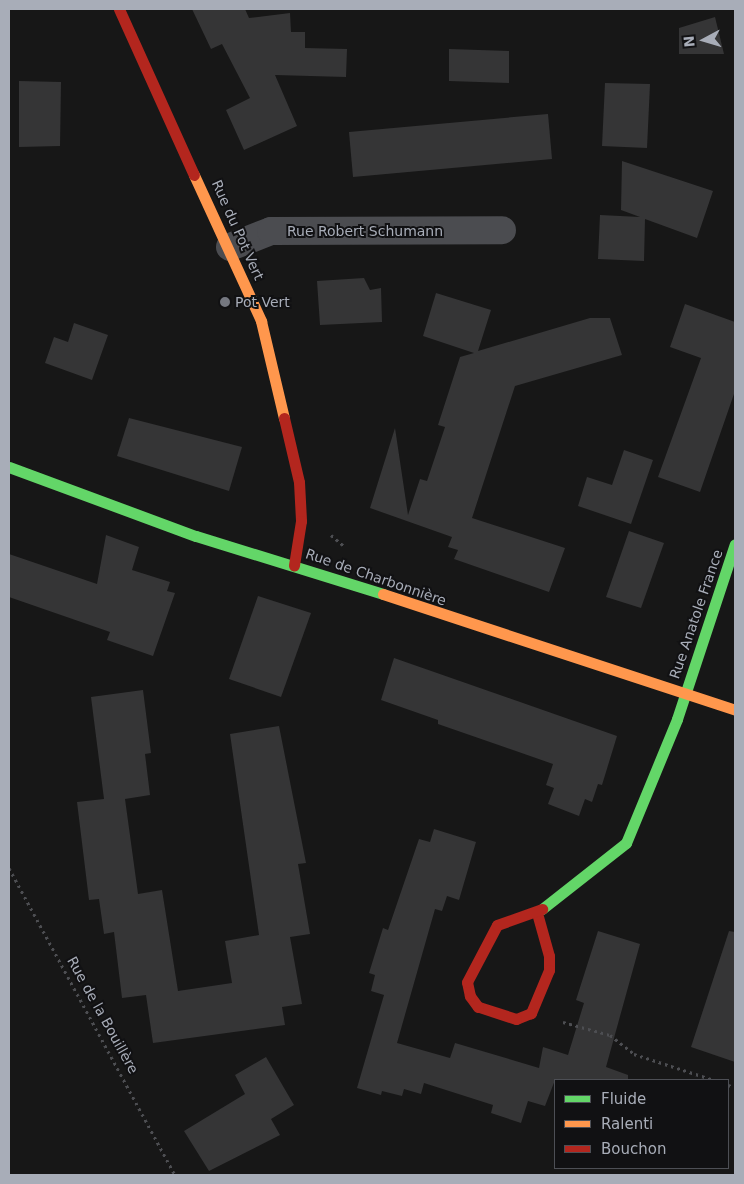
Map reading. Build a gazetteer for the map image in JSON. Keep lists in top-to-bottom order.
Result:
{
  "streets": {
    "street": [
      "Rue du Pot Vert",
      "Rue Robert Schumann",
      "Rue de Charbonnière",
      "Rue Anatole France"
    ],
    "path": ["Rue de la Bouillère"]
  },
  "crossings": [
    ["Rue du Pot Vert", "Rue Robert Schumann"],
    ["Rue du Pot Vert", "Rue de Charbonnière"],
    ["Rue de Charbonnière", "Rue Anatole France"]
  ],
  "places": ["Pot Vert"],
  "legend": ["Fluide", "Ralenti", "Bouchon"],
  "north": "left"
}
